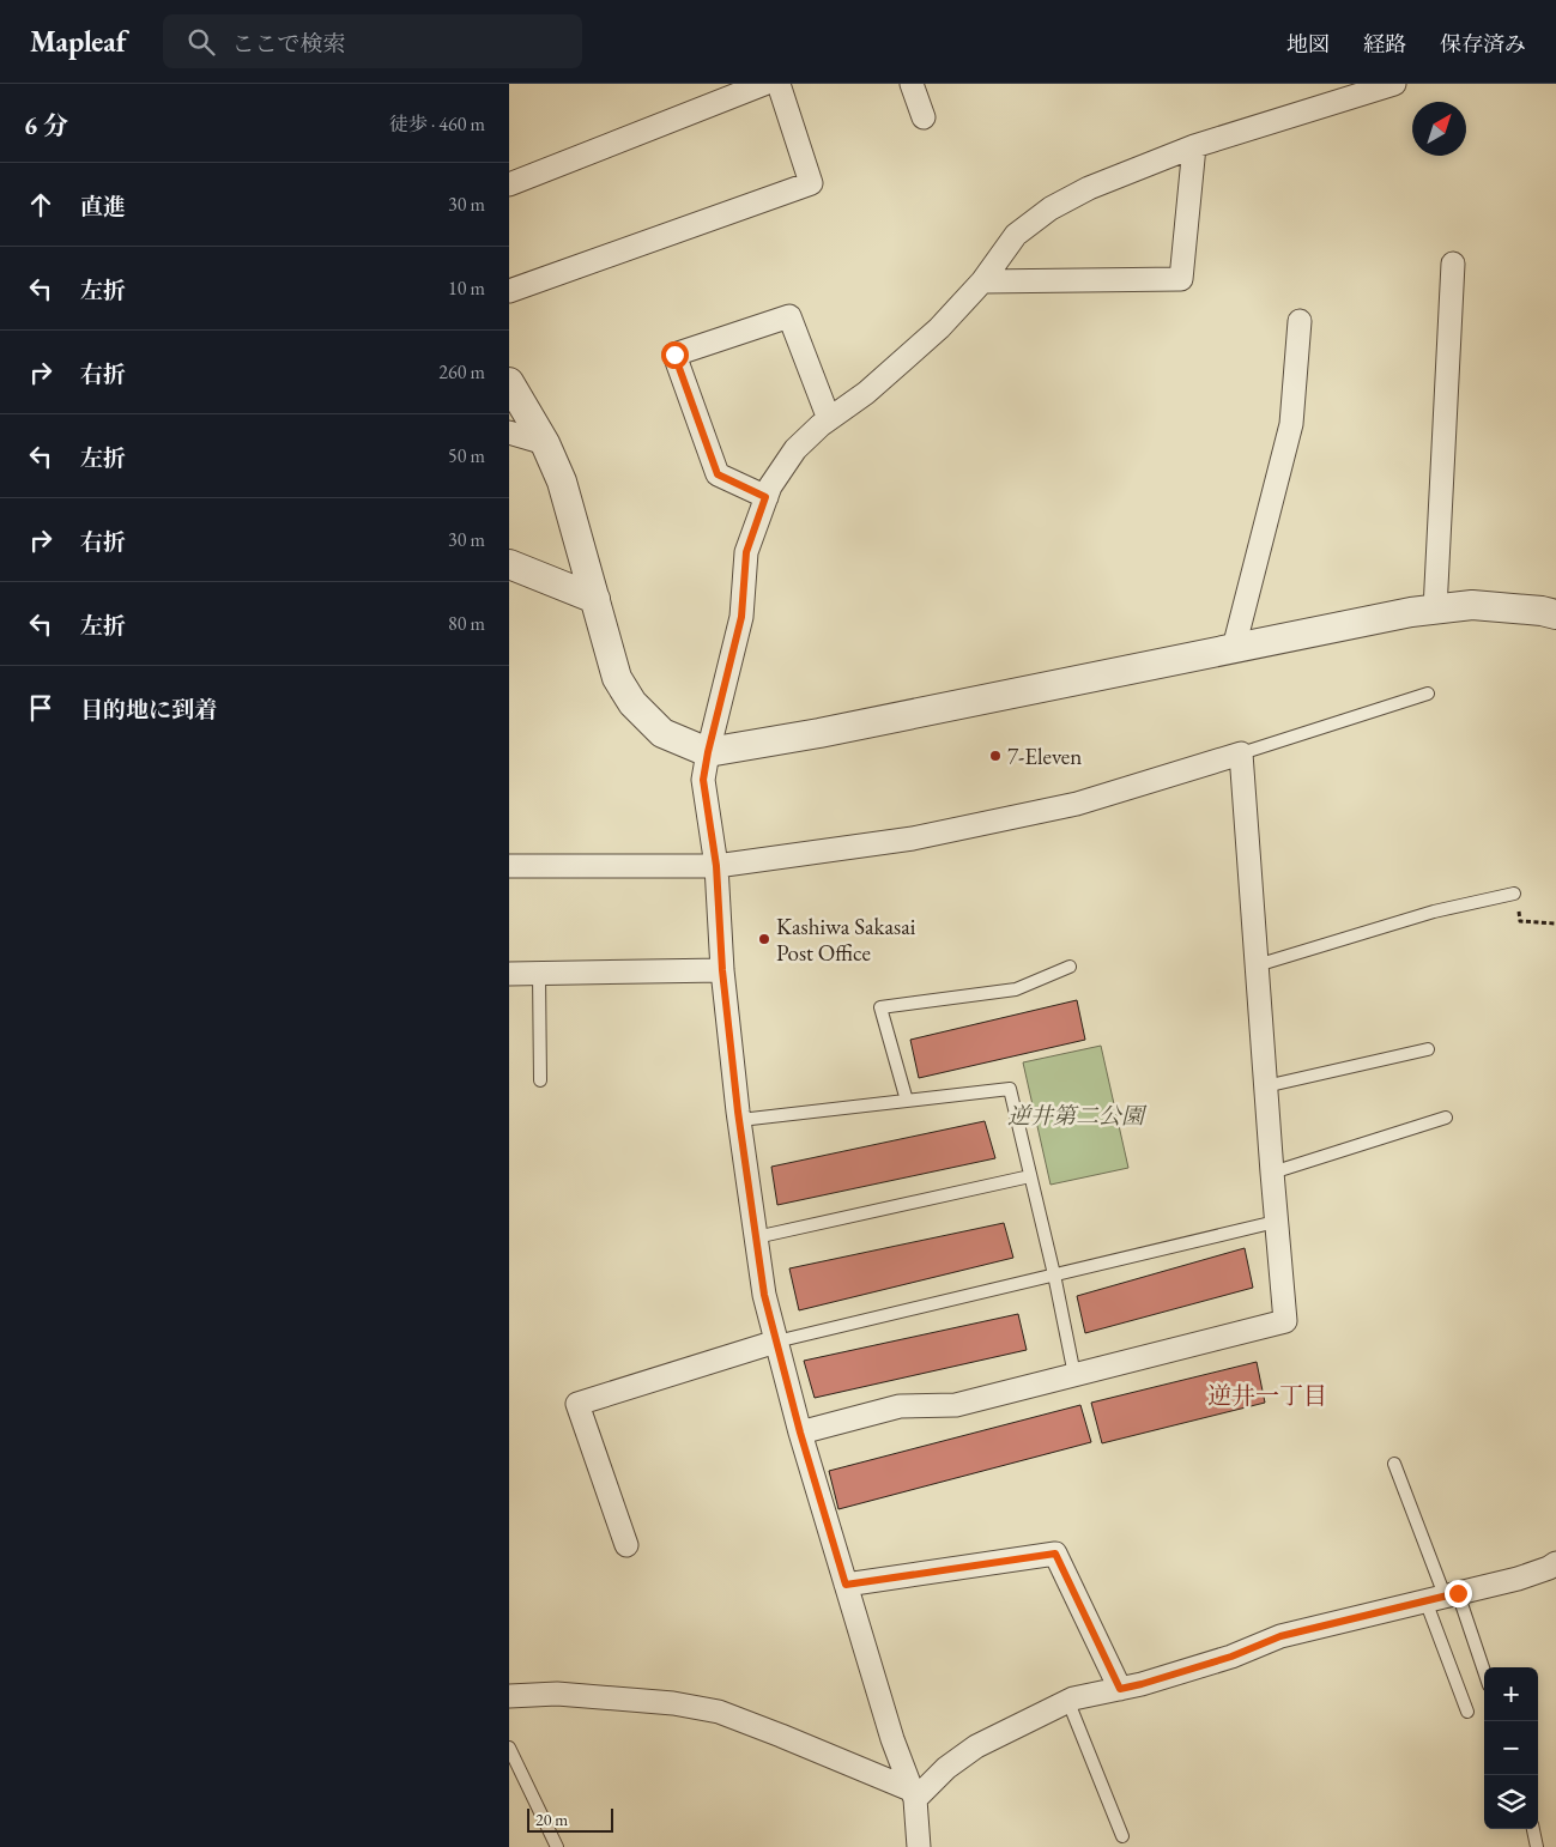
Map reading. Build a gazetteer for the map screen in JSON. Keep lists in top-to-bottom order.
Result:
{
  "districts": ["逆井一丁目"],
  "parks": ["逆井第二公園"],
  "places": ["7-Eleven", "Kashiwa Sakasai Post Office"],
  "scale_bar": "20 m",
  "north": "top right",
  "page": {
    "header": "Mapleaf",
    "search": "ここで検索",
    "nav": ["地図", "経路", "保存済み"],
    "heading": ["6 分", "徒歩 · 460 m"],
    "list": [
      ["直進", "30 m"],
      ["左折", "10 m"],
      ["右折", "260 m"],
      ["左折", "50 m"],
      ["右折", "30 m"],
      ["左折", "80 m"],
      "目的地に到着"
    ],
    "map_buttons": ["+", "−"],
    "scale": "20 m"
  }
}
